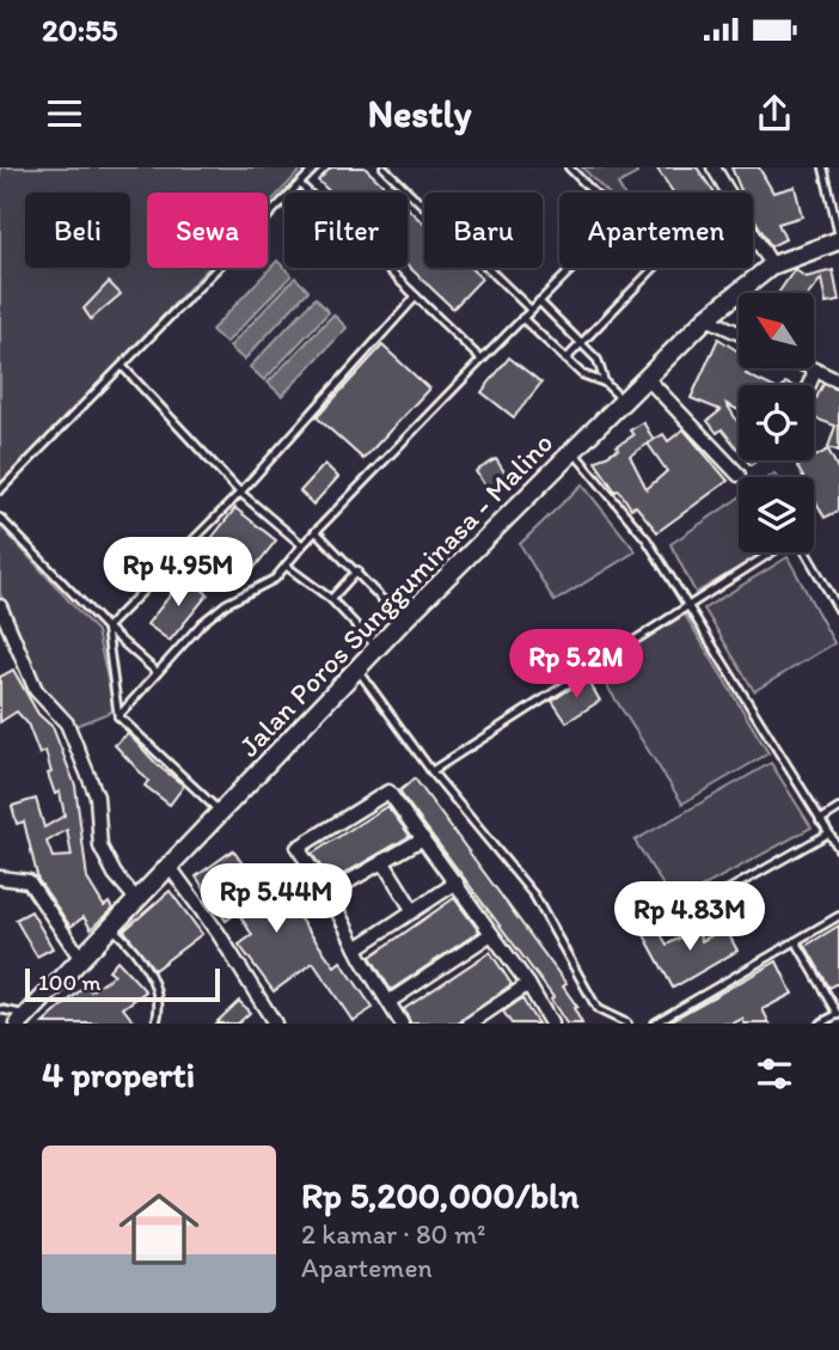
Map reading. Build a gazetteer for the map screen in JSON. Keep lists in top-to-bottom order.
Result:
{
  "streets": {
    "main road": ["Jalan Poros Sungguminasa - Malino"]
  },
  "scale_bar": "100 m",
  "north": "top left",
  "page": {
    "status": "20:55",
    "header": "Nestly",
    "chip": [
      "Beli",
      "Sewa",
      "Filter",
      "Baru",
      "Apartemen"
    ],
    "price": [
      "Rp 4.95M",
      "Rp 5.2M",
      "Rp 5.44M",
      "Rp 4.83M"
    ],
    "scale": "100 m",
    "heading": "4 properti",
    "list": [
      {
        "name": "Rp 5,200,000/bln",
        "note": "2 kamar · 80 m² · Apartemen"
      }
    ]
  }
}
